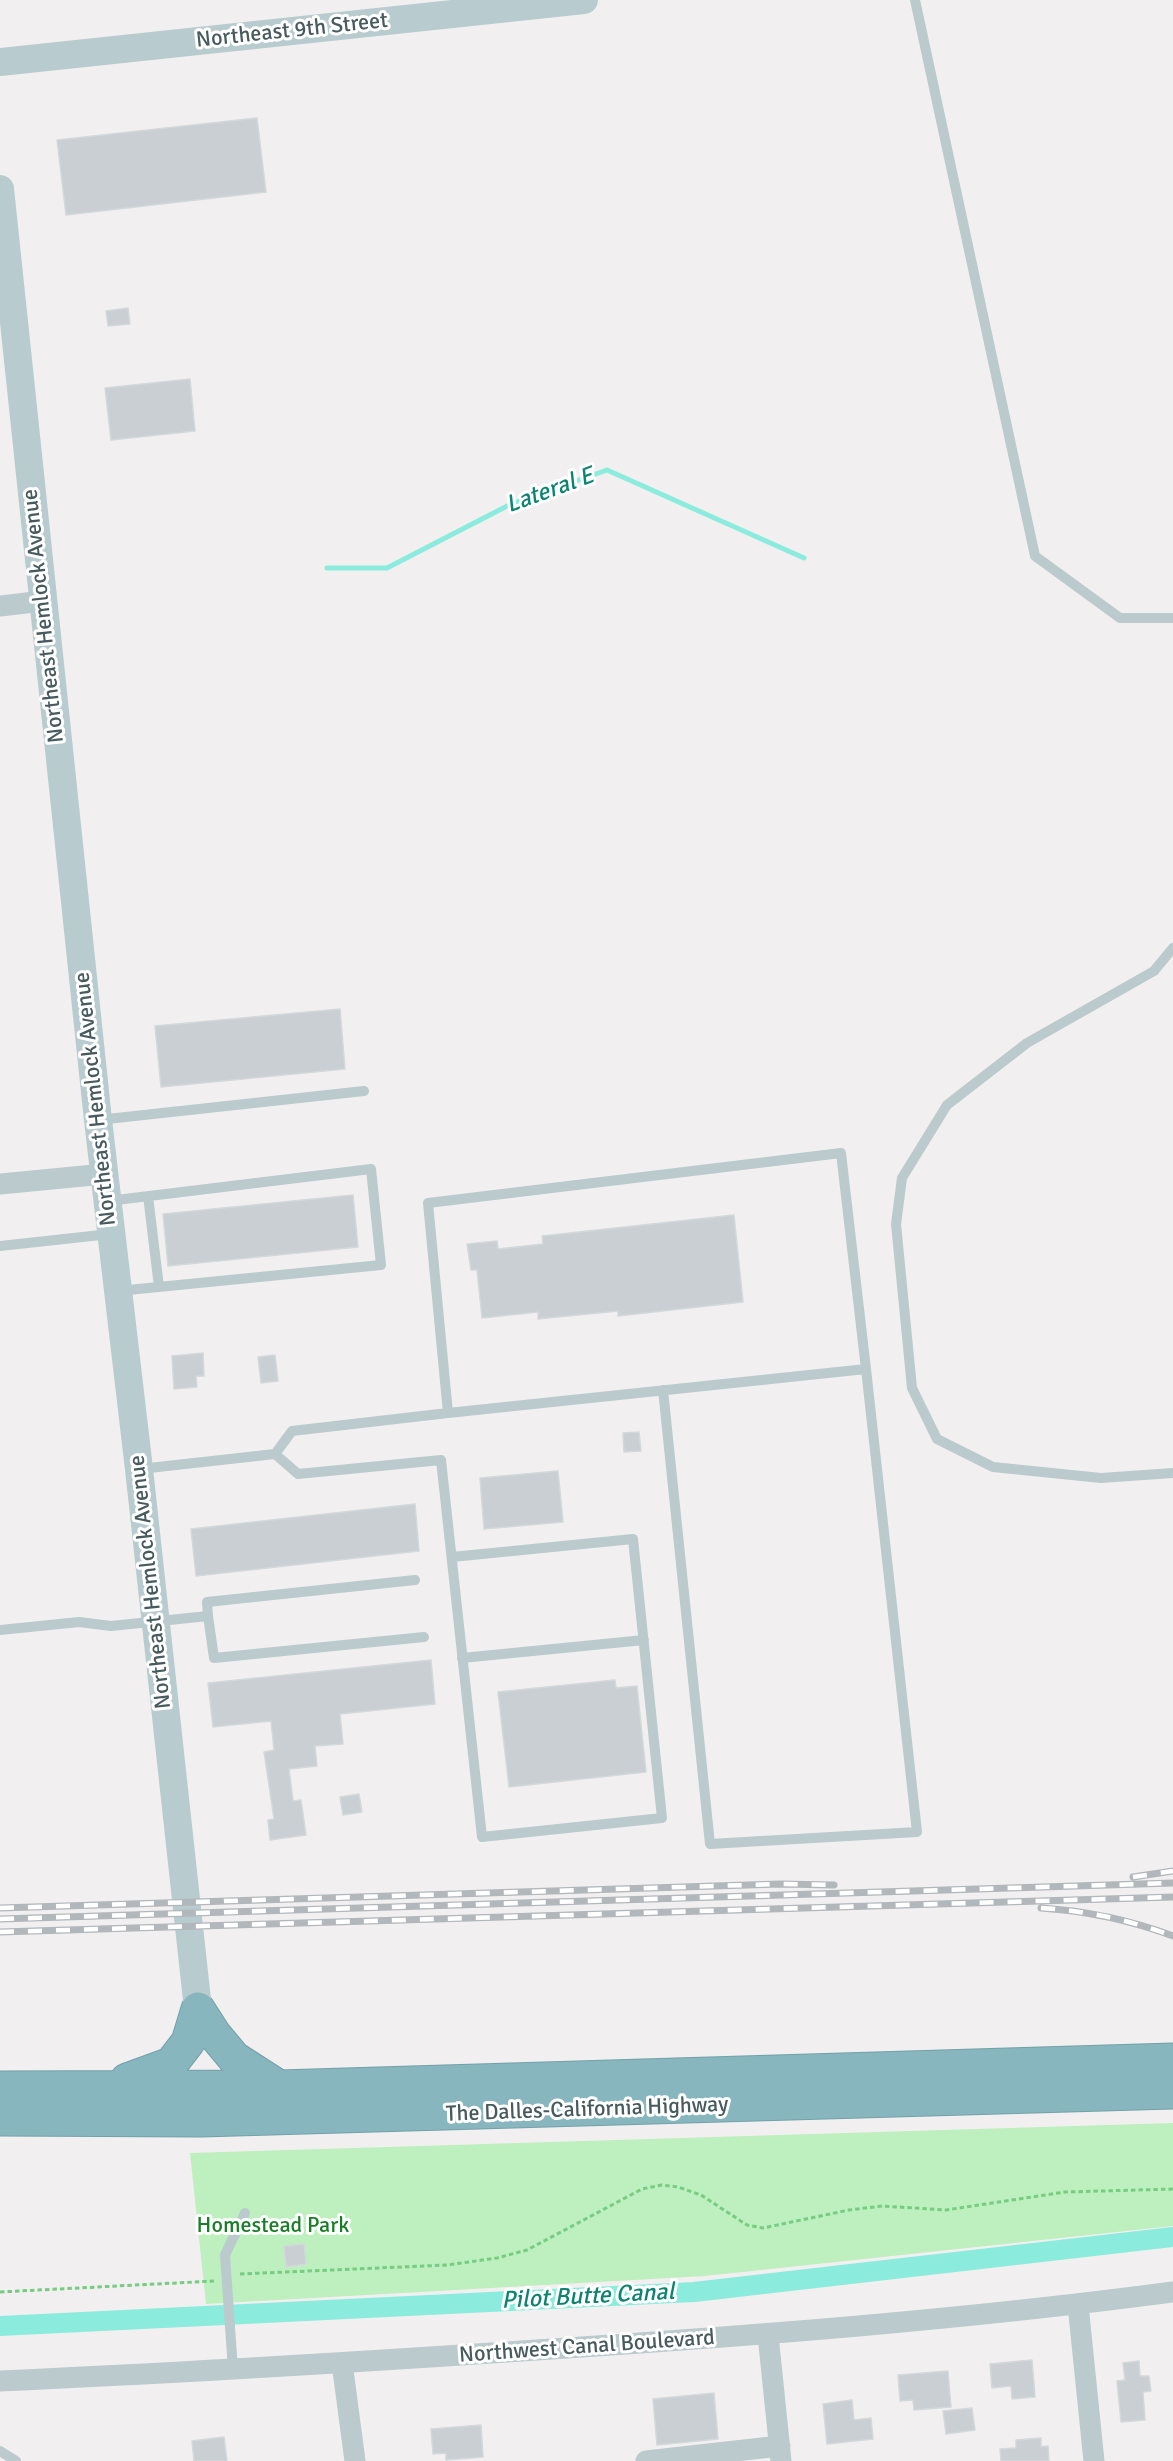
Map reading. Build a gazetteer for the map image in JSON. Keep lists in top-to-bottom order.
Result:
{
  "streets": {
    "highway": ["The Dalles-California Highway"],
    "street": ["Northeast 9th Street", "Northeast Hemlock Avenue", "Northwest Canal Boulevard"]
  },
  "water": ["Lateral E", "Pilot Butte Canal"],
  "parks": ["Homestead Park"]
}
